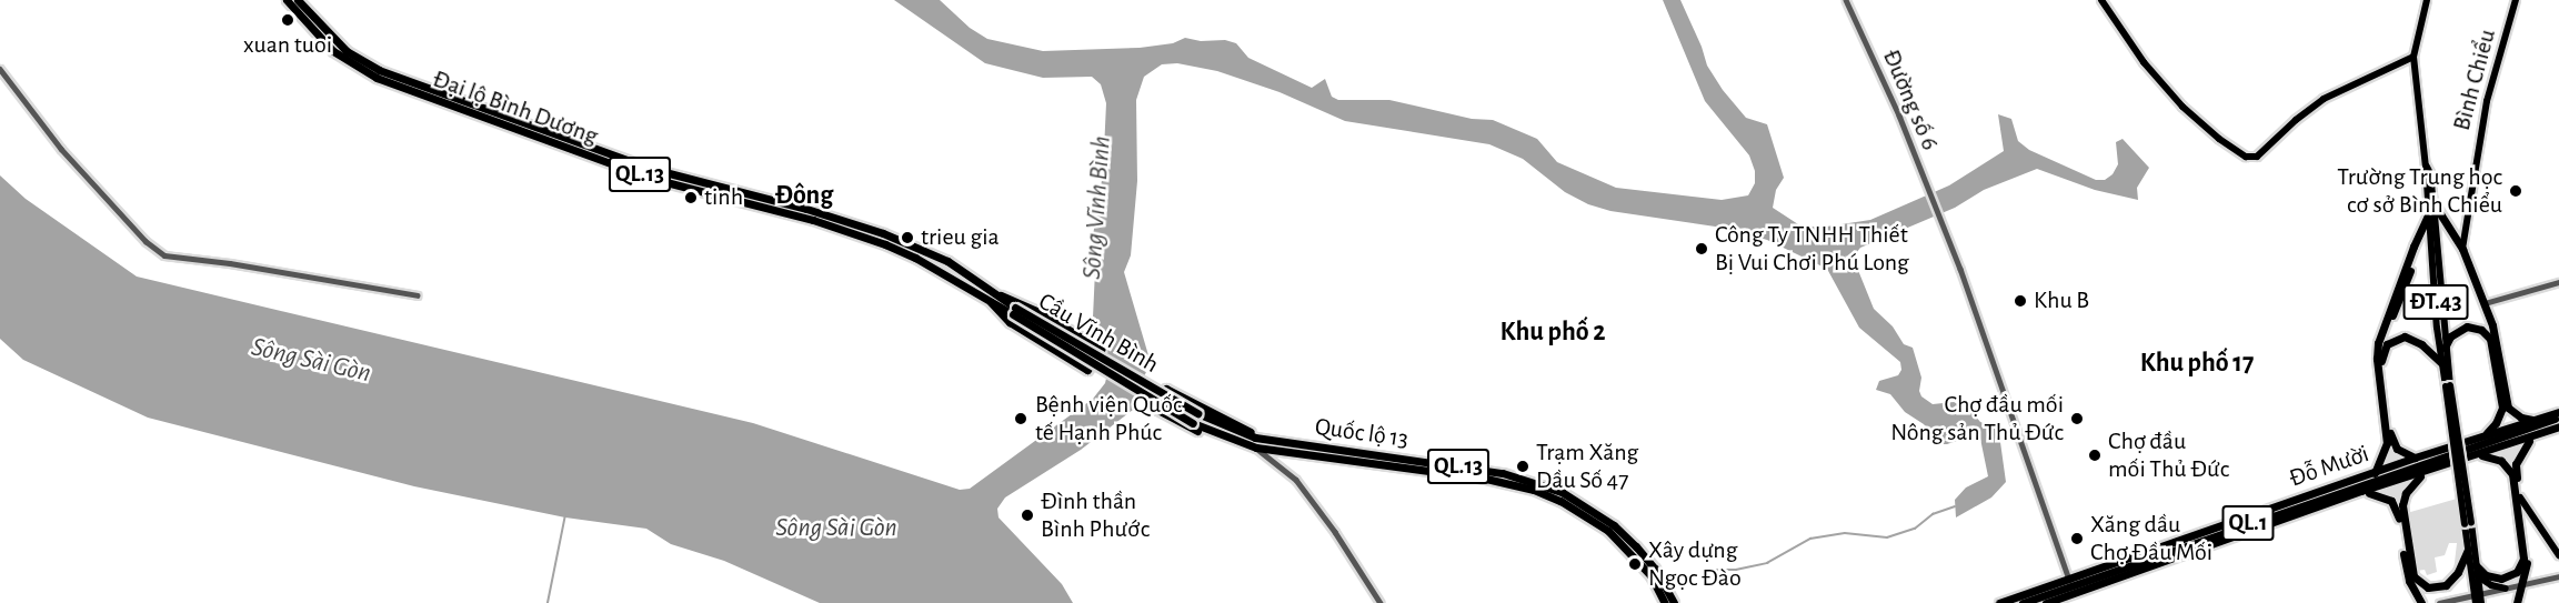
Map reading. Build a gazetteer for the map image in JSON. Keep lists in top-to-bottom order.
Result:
{
  "streets": {
    "highway": [
      "Đại lộ Bình Dương",
      "QL.13",
      "ĐT.43",
      "Cầu Vĩnh Bình",
      "Quốc lộ 13",
      "Đỗ Mười",
      "QL.1"
    ],
    "main road": ["Bình Chiểu"],
    "street": ["Đường số 6"]
  },
  "crossings": [
    ["Bình Chiểu", "ĐT.43"],
    ["Đường số 6", "Đỗ Mười"],
    ["Đại lộ Bình Dương", "Cầu Vĩnh Bình"],
    ["Cầu Vĩnh Bình", "Quốc lộ 13"]
  ],
  "districts": ["Đông", "Khu phố 2", "Khu phố 17"],
  "water": ["Sông Vĩnh Bình", "Sông Sài Gòn"],
  "places": [
    "xuan tuoi",
    "Trường Trung học cơ sở Bình Chiểu",
    "tinh",
    "trieu gia",
    "Công Ty TNHH Thiết Bị Vui Chơi Phú Long",
    "Khu B",
    "Bệnh viện Quốc tế Hạnh Phúc",
    "Chợ đầu mối Nông sản Thủ Đức",
    "Chợ đầu mối Thủ Đức",
    "Trạm Xăng Dầu Số 47",
    "Đình thần Bình Phước",
    "Xăng dầu Chợ Đầu Mối",
    "Xây dựng Ngọc Đào"
  ]
}
